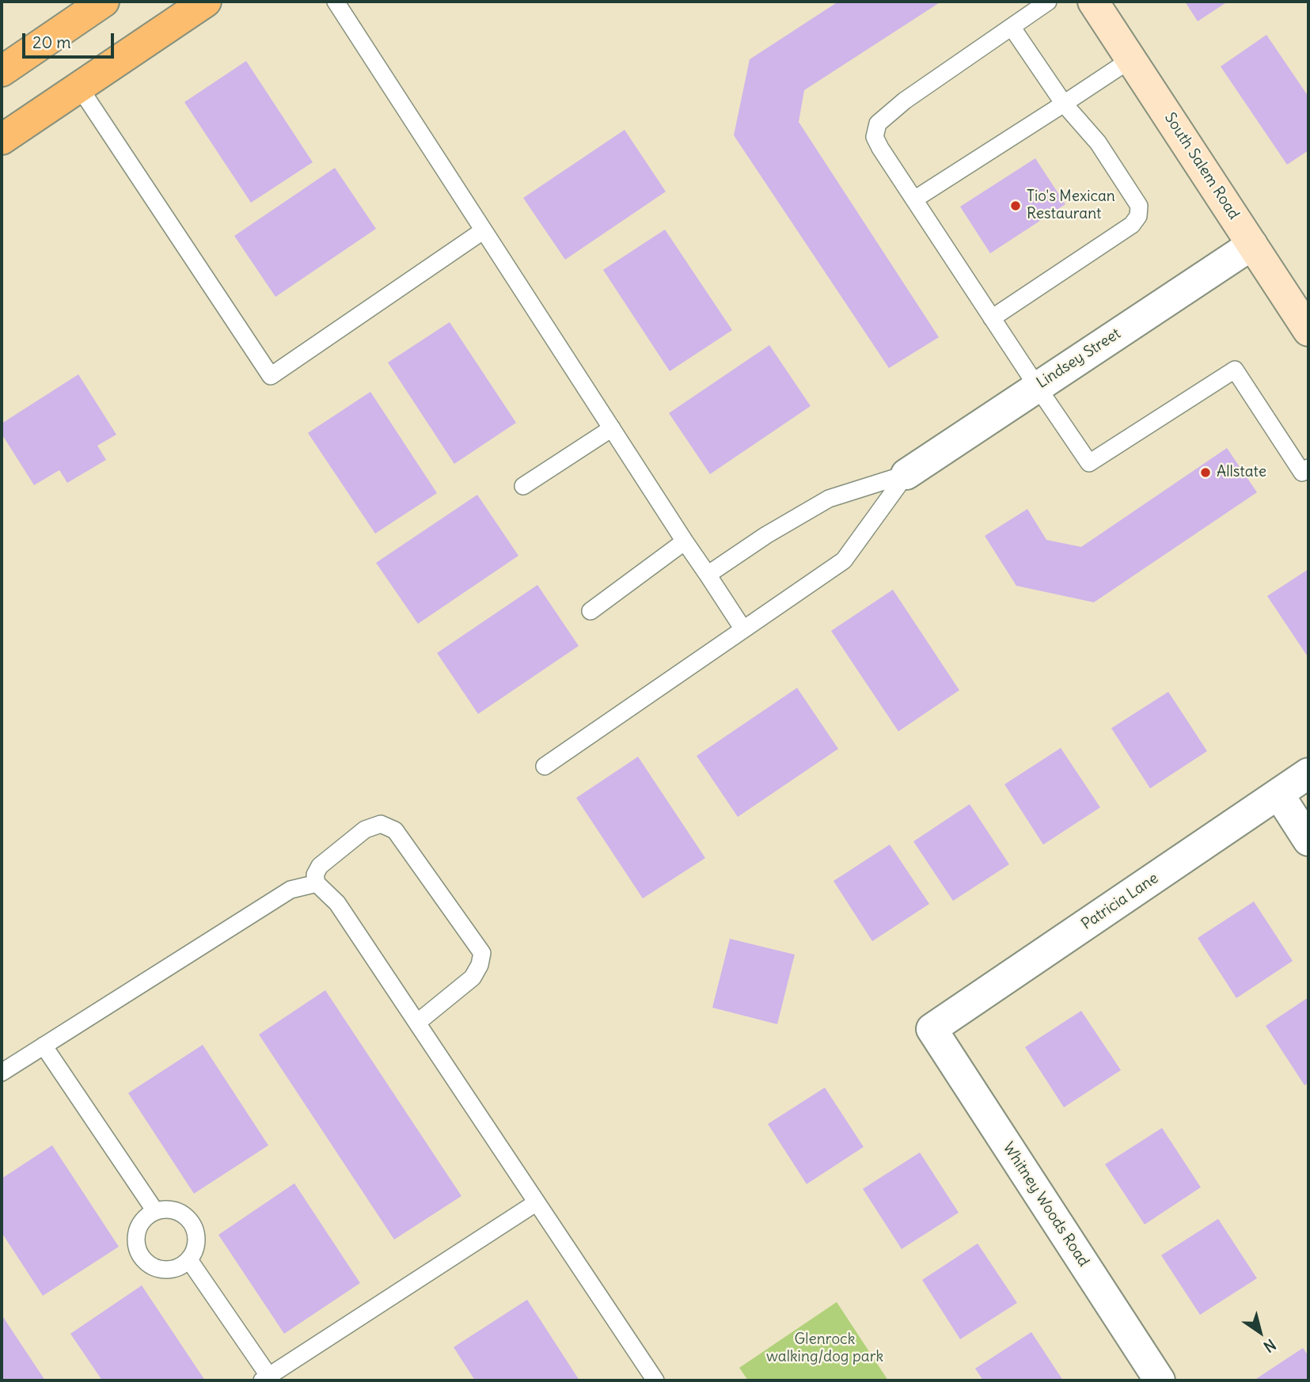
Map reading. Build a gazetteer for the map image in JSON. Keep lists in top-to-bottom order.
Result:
{
  "streets": {
    "main road": ["South Salem Road"],
    "street": ["Lindsey Street", "Patricia Lane", "Whitney Woods Road"]
  },
  "crossings": [
    ["South Salem Road", "Lindsey Street"],
    ["Patricia Lane", "Whitney Woods Road"]
  ],
  "parks": ["Glenrock walking/dog park"],
  "places": ["Tio's Mexican Restaurant", "Allstate"],
  "scale_bar": "20 m",
  "north": "bottom right"
}
